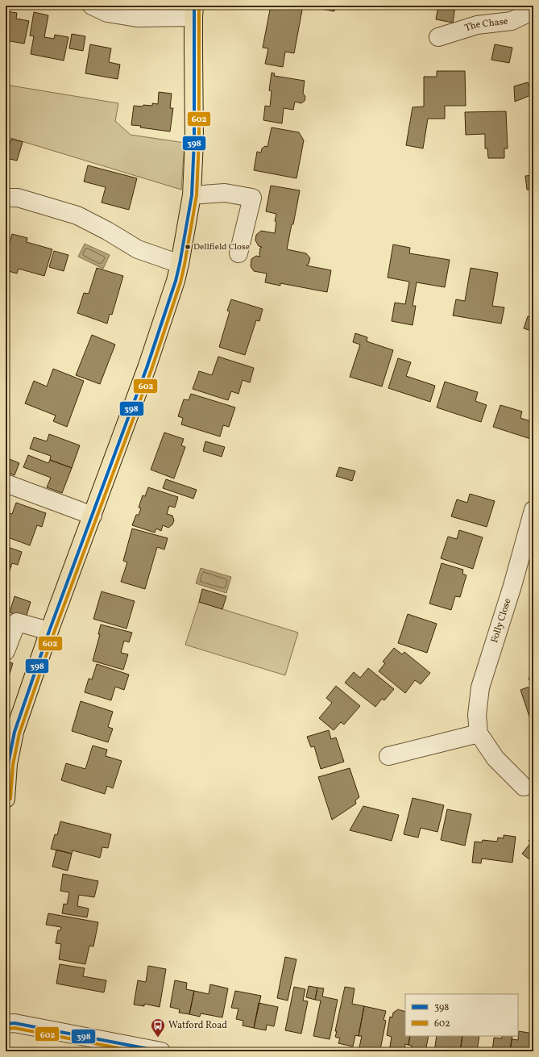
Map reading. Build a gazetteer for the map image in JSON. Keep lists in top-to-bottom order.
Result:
{
  "streets": {
    "street": ["The Chase", "Folly Close"]
  },
  "places": {
    "other": ["Dellfield Close"],
    "bus stop": ["Watford Road"]
  },
  "lines": ["transit line 398", "transit line 602"],
  "legend": ["398", "602"]
}
